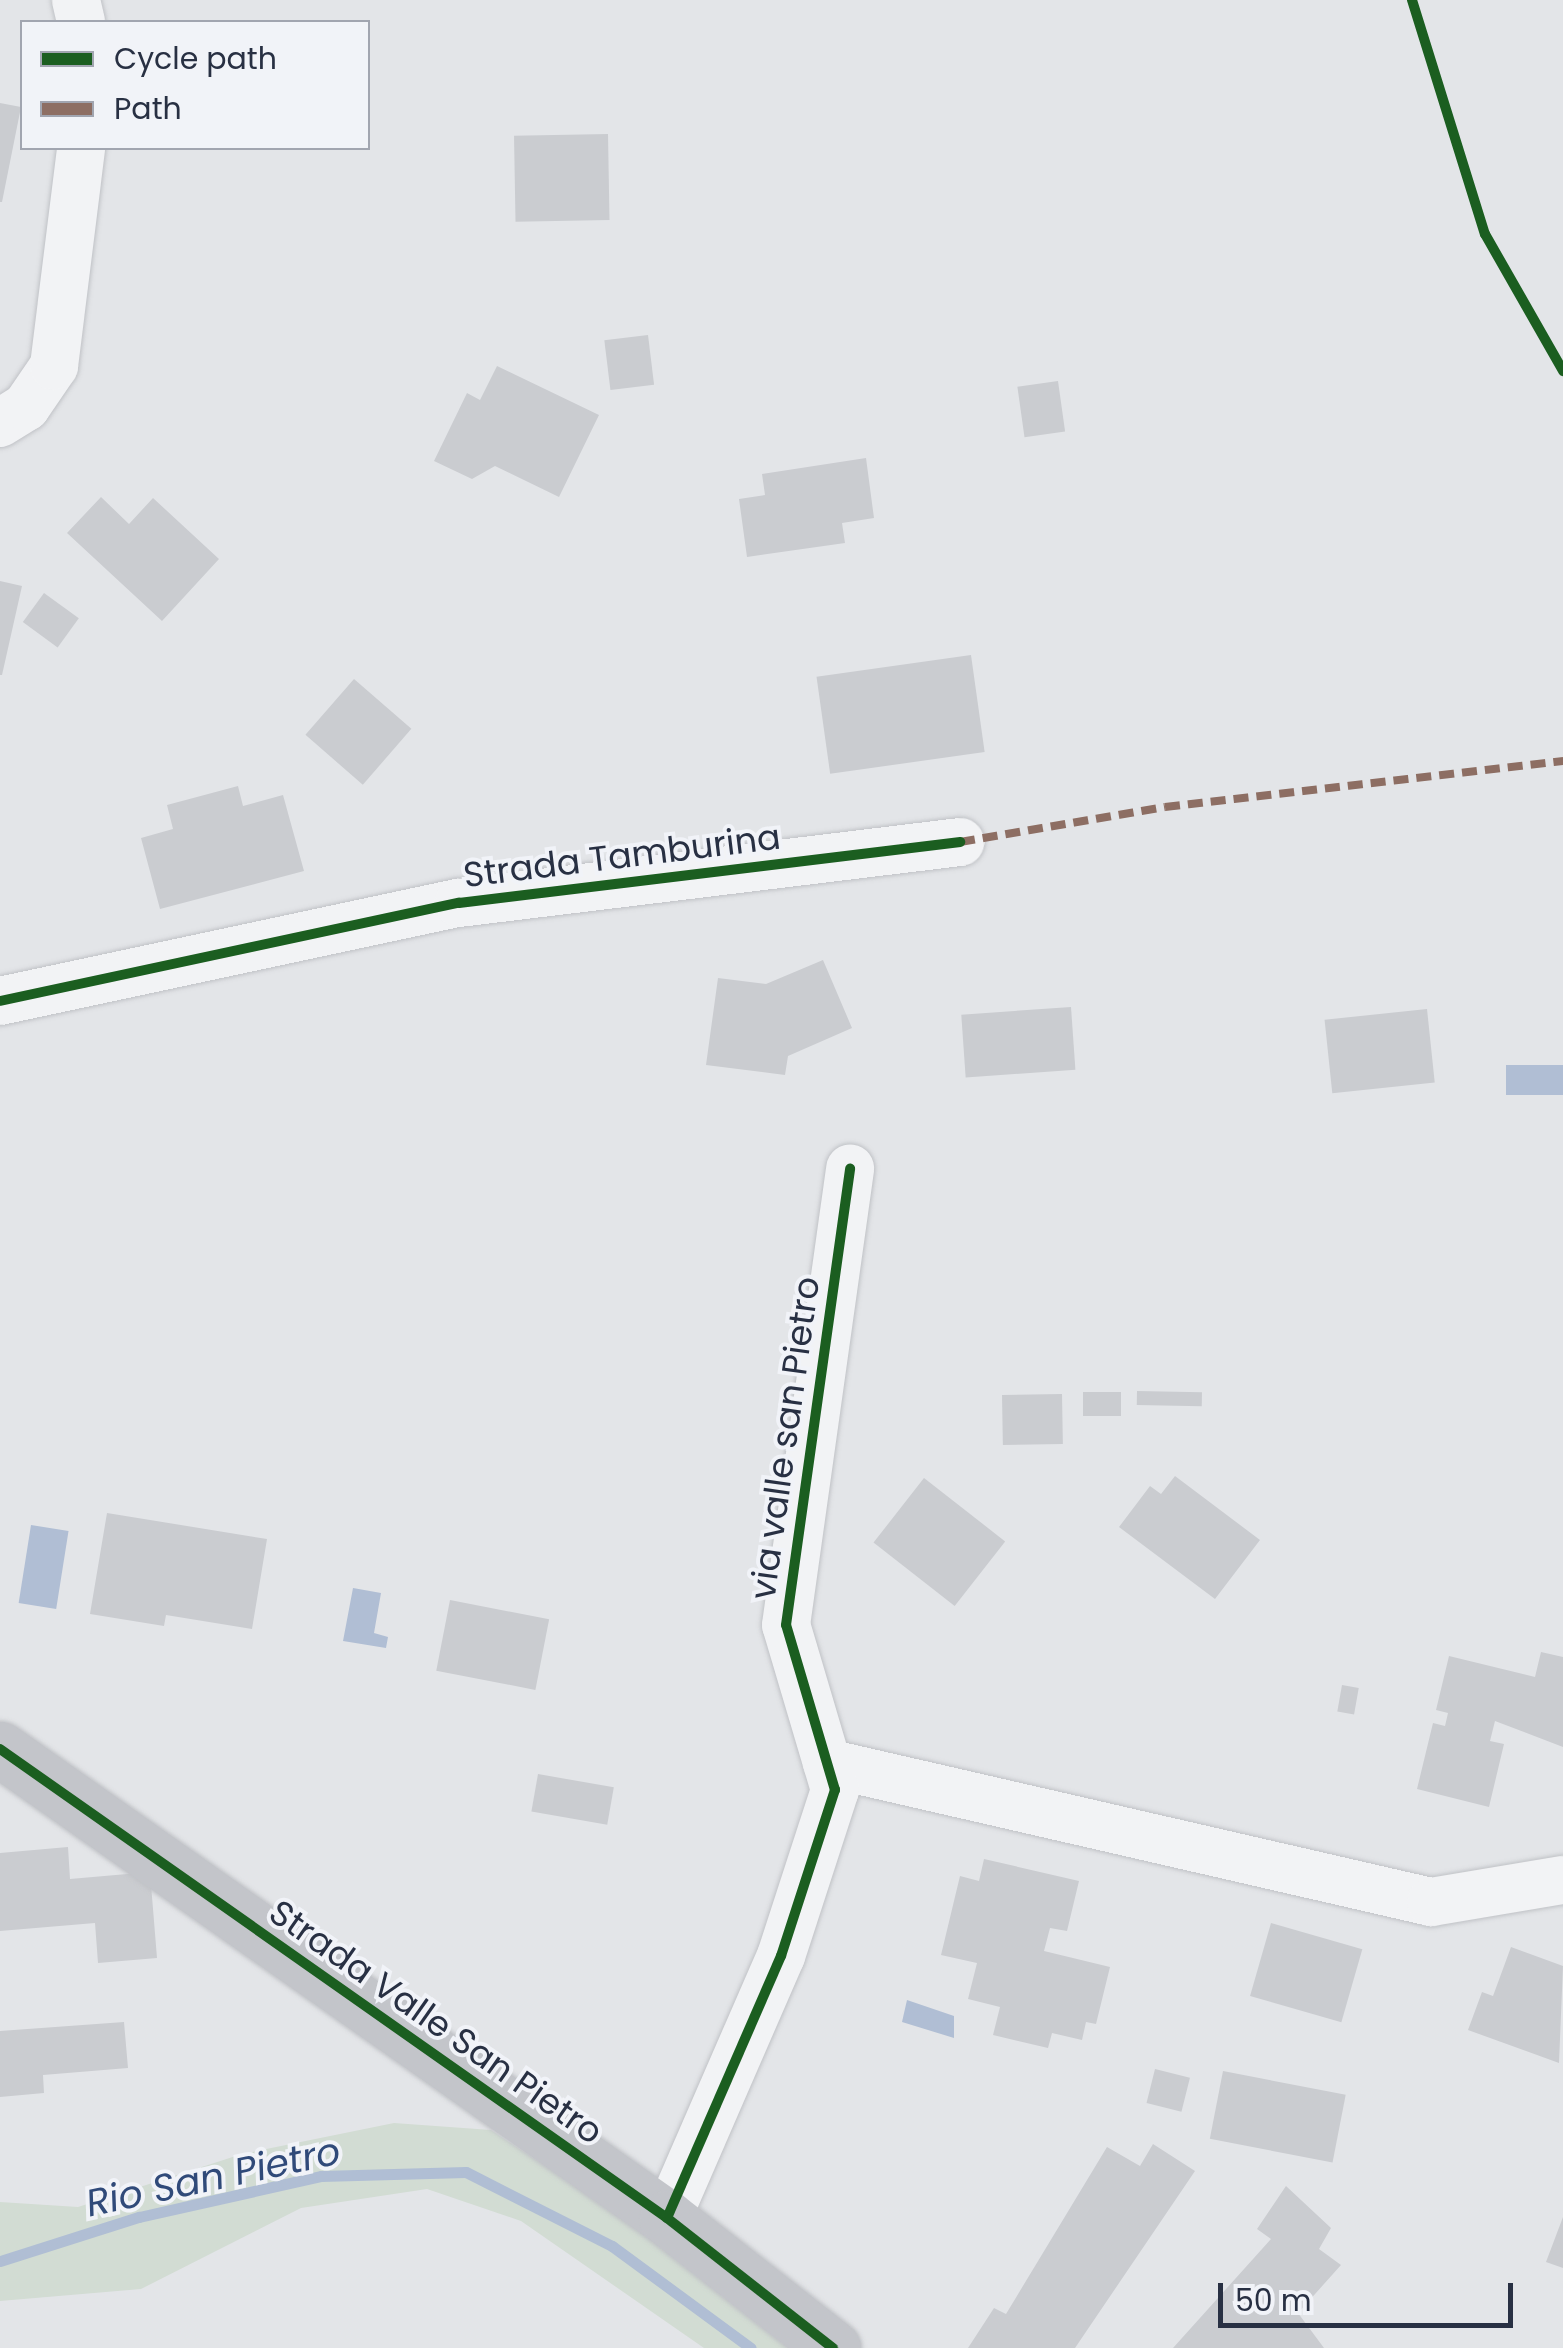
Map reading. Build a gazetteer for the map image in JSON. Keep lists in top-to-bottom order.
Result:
{
  "streets": {
    "street": ["Strada Tamburina", "via valle san Pietro", "Strada Valle San Pietro"]
  },
  "crossings": [
    ["via valle san Pietro", "Strada Valle San Pietro"]
  ],
  "water": ["Rio San Pietro"],
  "legend": ["Cycle path", "Path"],
  "scale_bar": "50 m"
}
